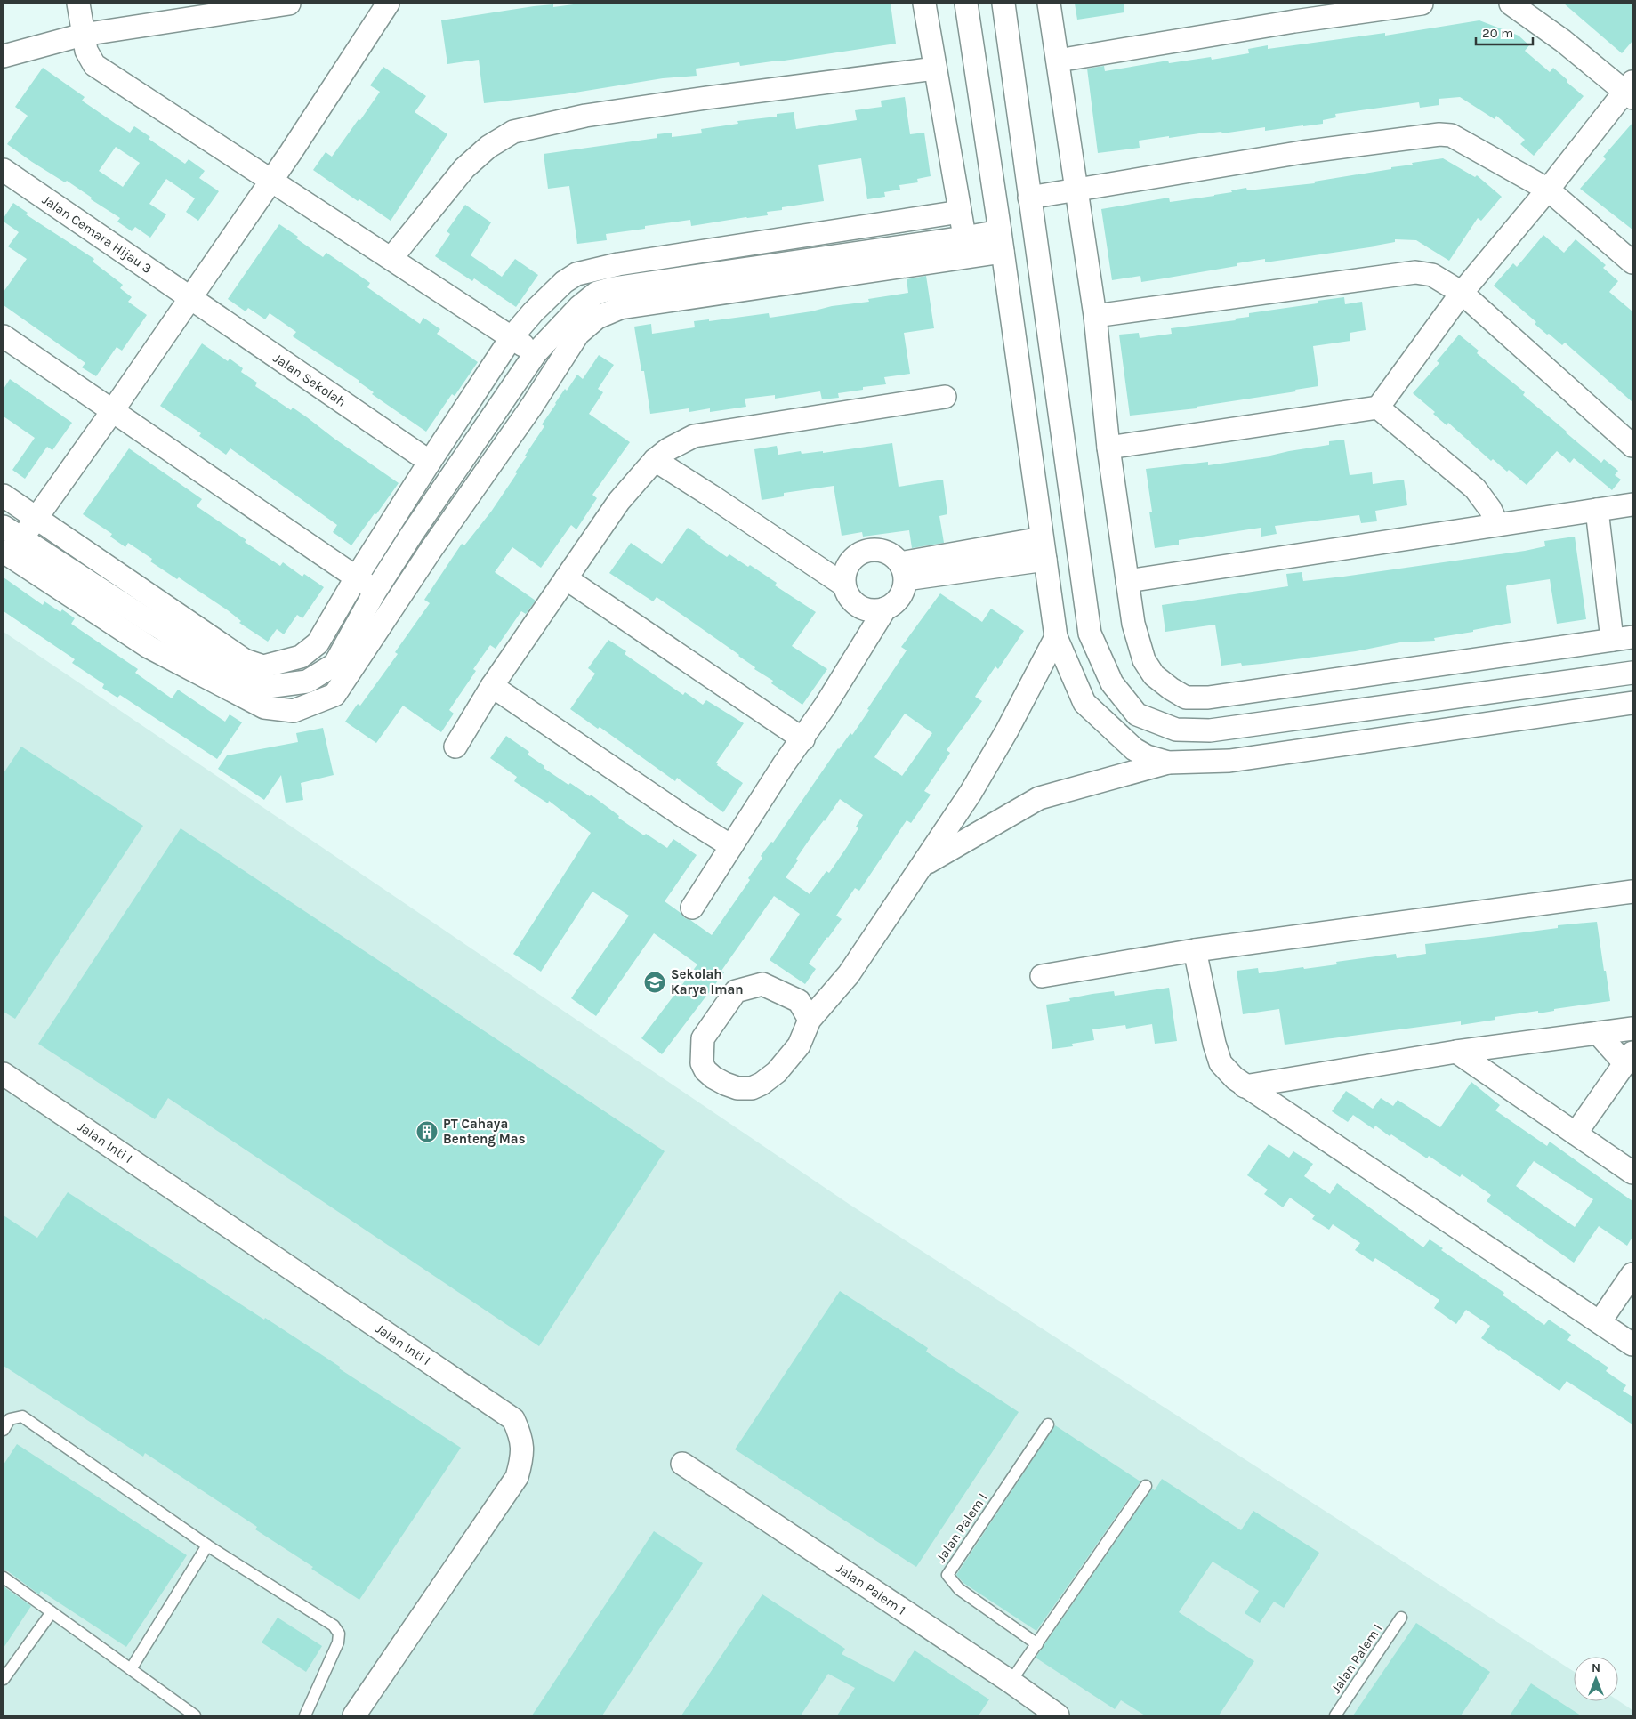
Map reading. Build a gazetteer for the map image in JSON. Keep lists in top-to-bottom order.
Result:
{
  "streets": {
    "street": [
      "Jalan Cemara Hijau 3",
      "Jalan Sekolah",
      "Jalan Inti I",
      "Jalan Palem 1"
    ],
    "lane": ["Jalan Palem I"]
  },
  "crossings": [
    ["Jalan Cemara Hijau 3", "Jalan Sekolah"]
  ],
  "places": {
    "school or university": ["Sekolah Karya Iman"],
    "building": ["PT Cahaya Benteng Mas"]
  },
  "scale_bar": "20 m",
  "north": "top"
}
